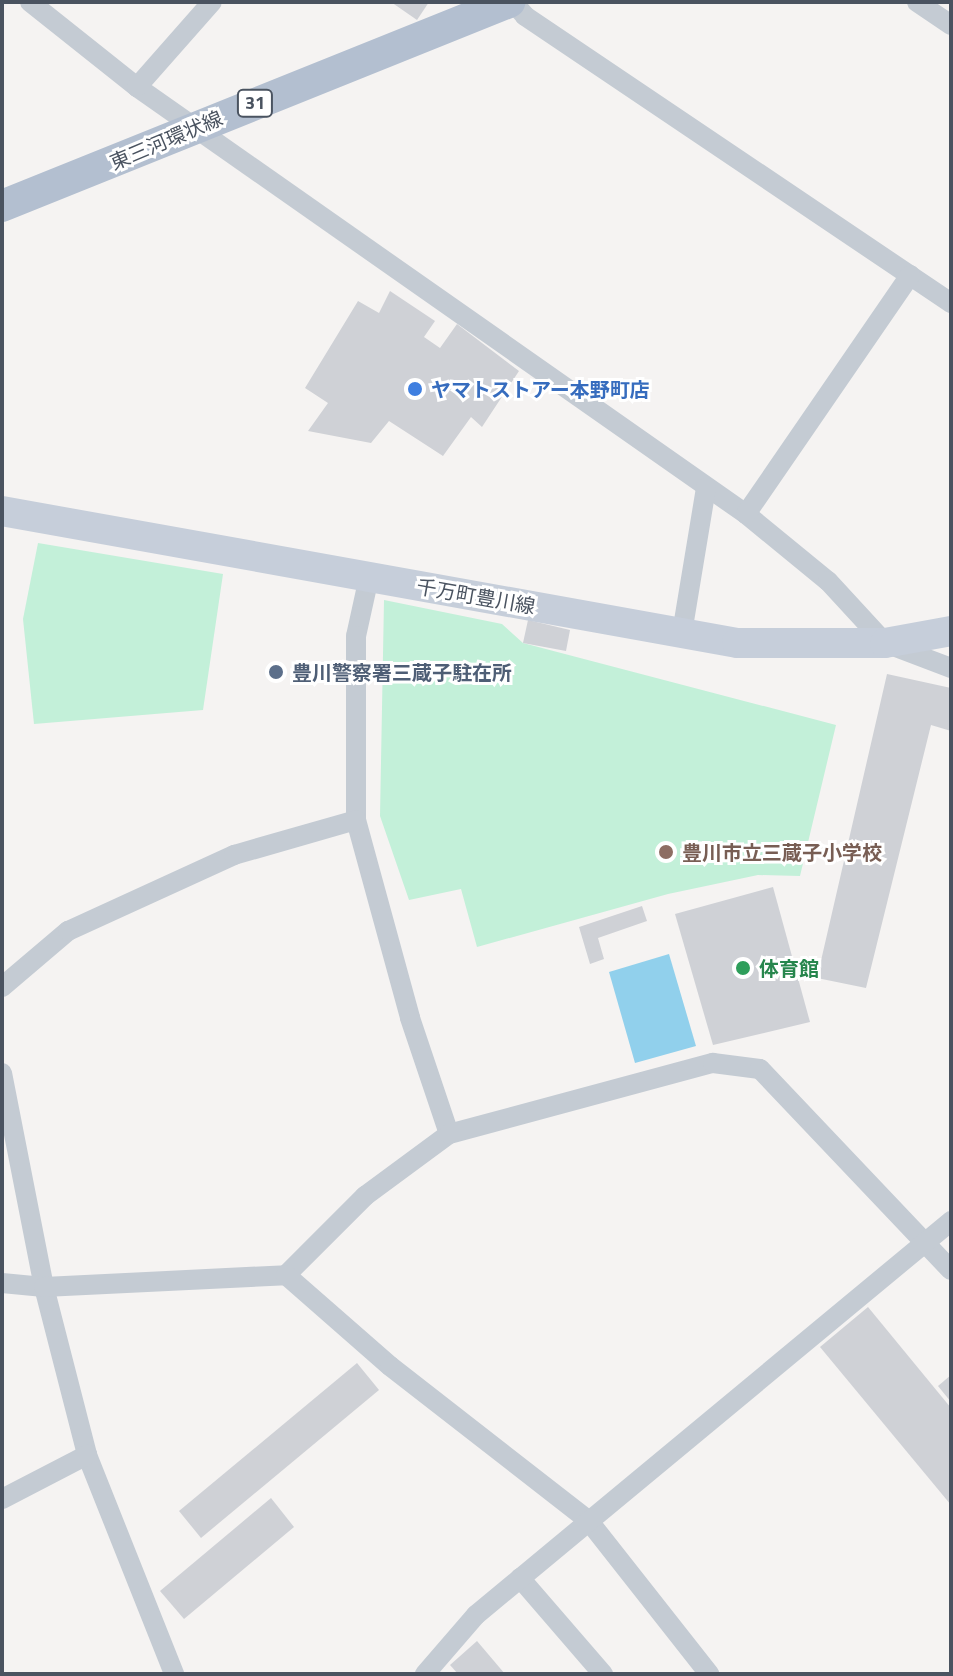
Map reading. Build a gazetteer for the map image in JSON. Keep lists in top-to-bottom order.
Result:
{
  "streets": {
    "main road": ["31", "東三河環状線", "千万町豊川線"]
  },
  "places": [
    "ヤマトストアー本野町店",
    "豊川警察署三蔵子駐在所",
    "豊川市立三蔵子小学校",
    "体育館"
  ]
}
